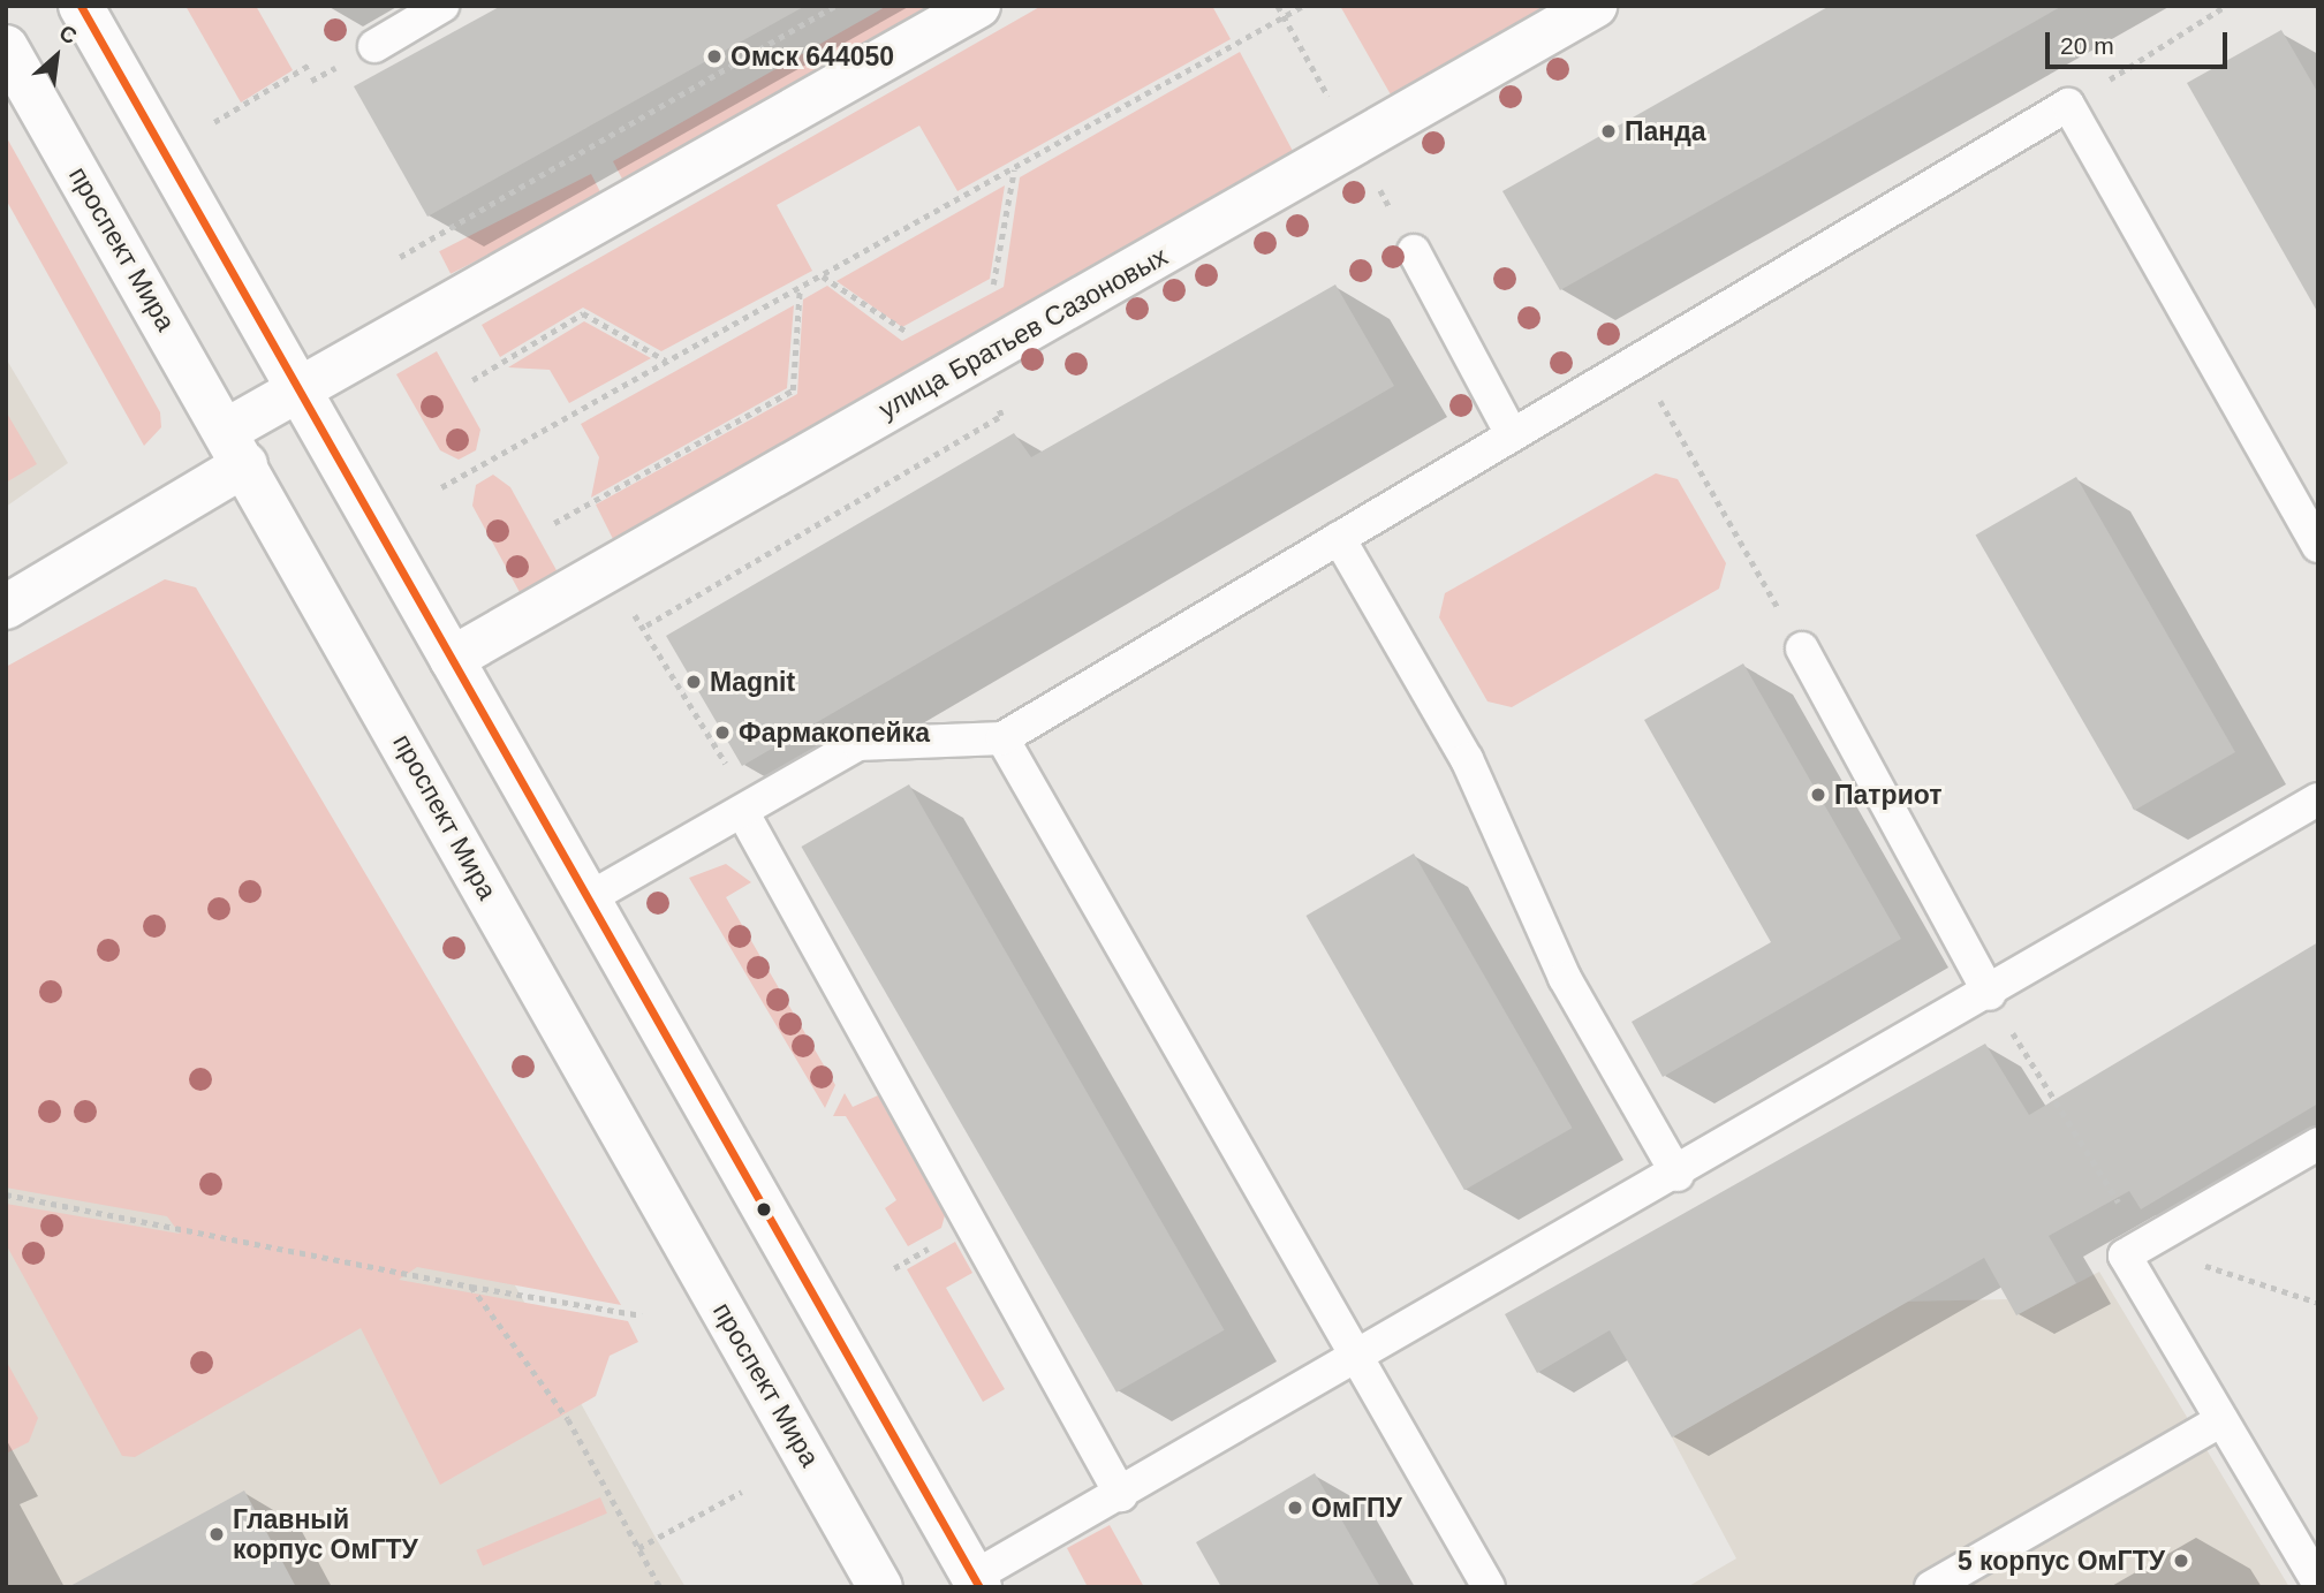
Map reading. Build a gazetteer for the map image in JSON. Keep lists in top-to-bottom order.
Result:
{
  "streets": {
    "main road": ["проспект Мира", "улица Братьев Сазоновых"]
  },
  "places": [
    "Омск 644050",
    "Панда",
    "Magnit",
    "Фармакопейка",
    "Патриот",
    "ОмГПУ",
    "Главный корпус ОмГТУ",
    "5 корпус ОмГТУ"
  ],
  "scale_bar": "20 m",
  "north": "top right"
}
